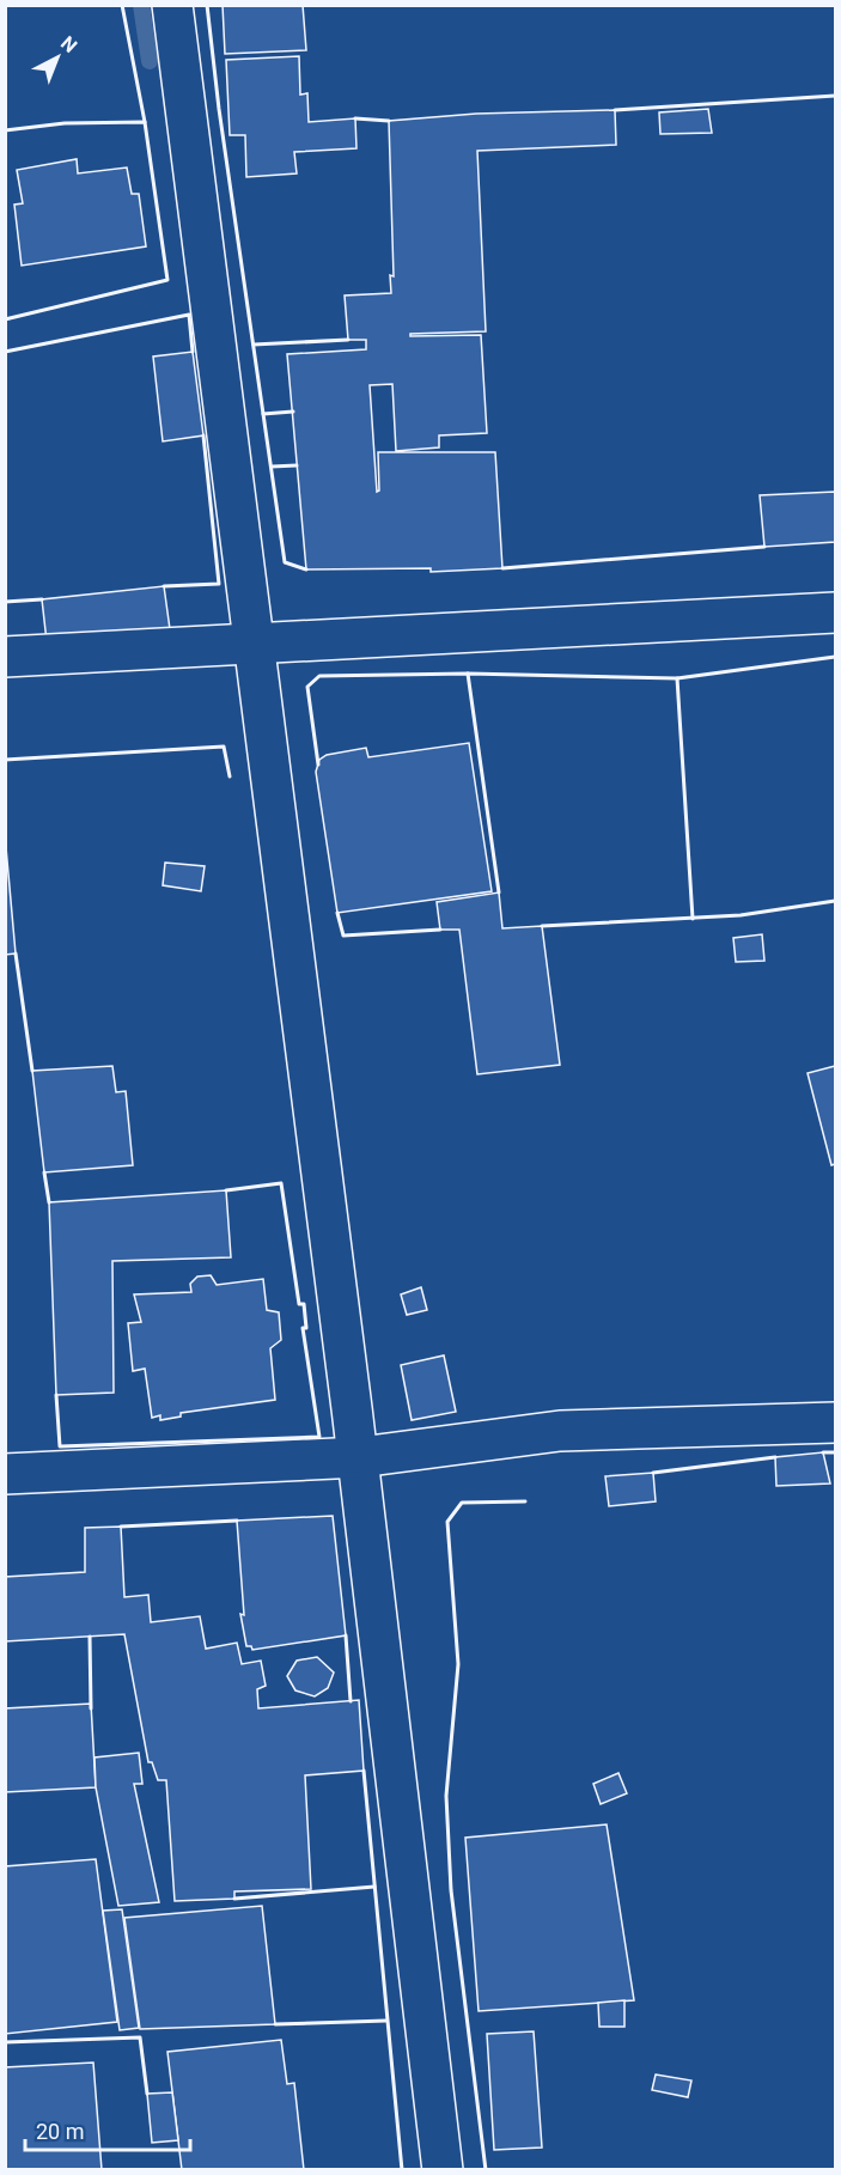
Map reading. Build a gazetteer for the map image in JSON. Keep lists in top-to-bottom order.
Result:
{
  "scale_bar": "20 m",
  "north": "top right"
}
